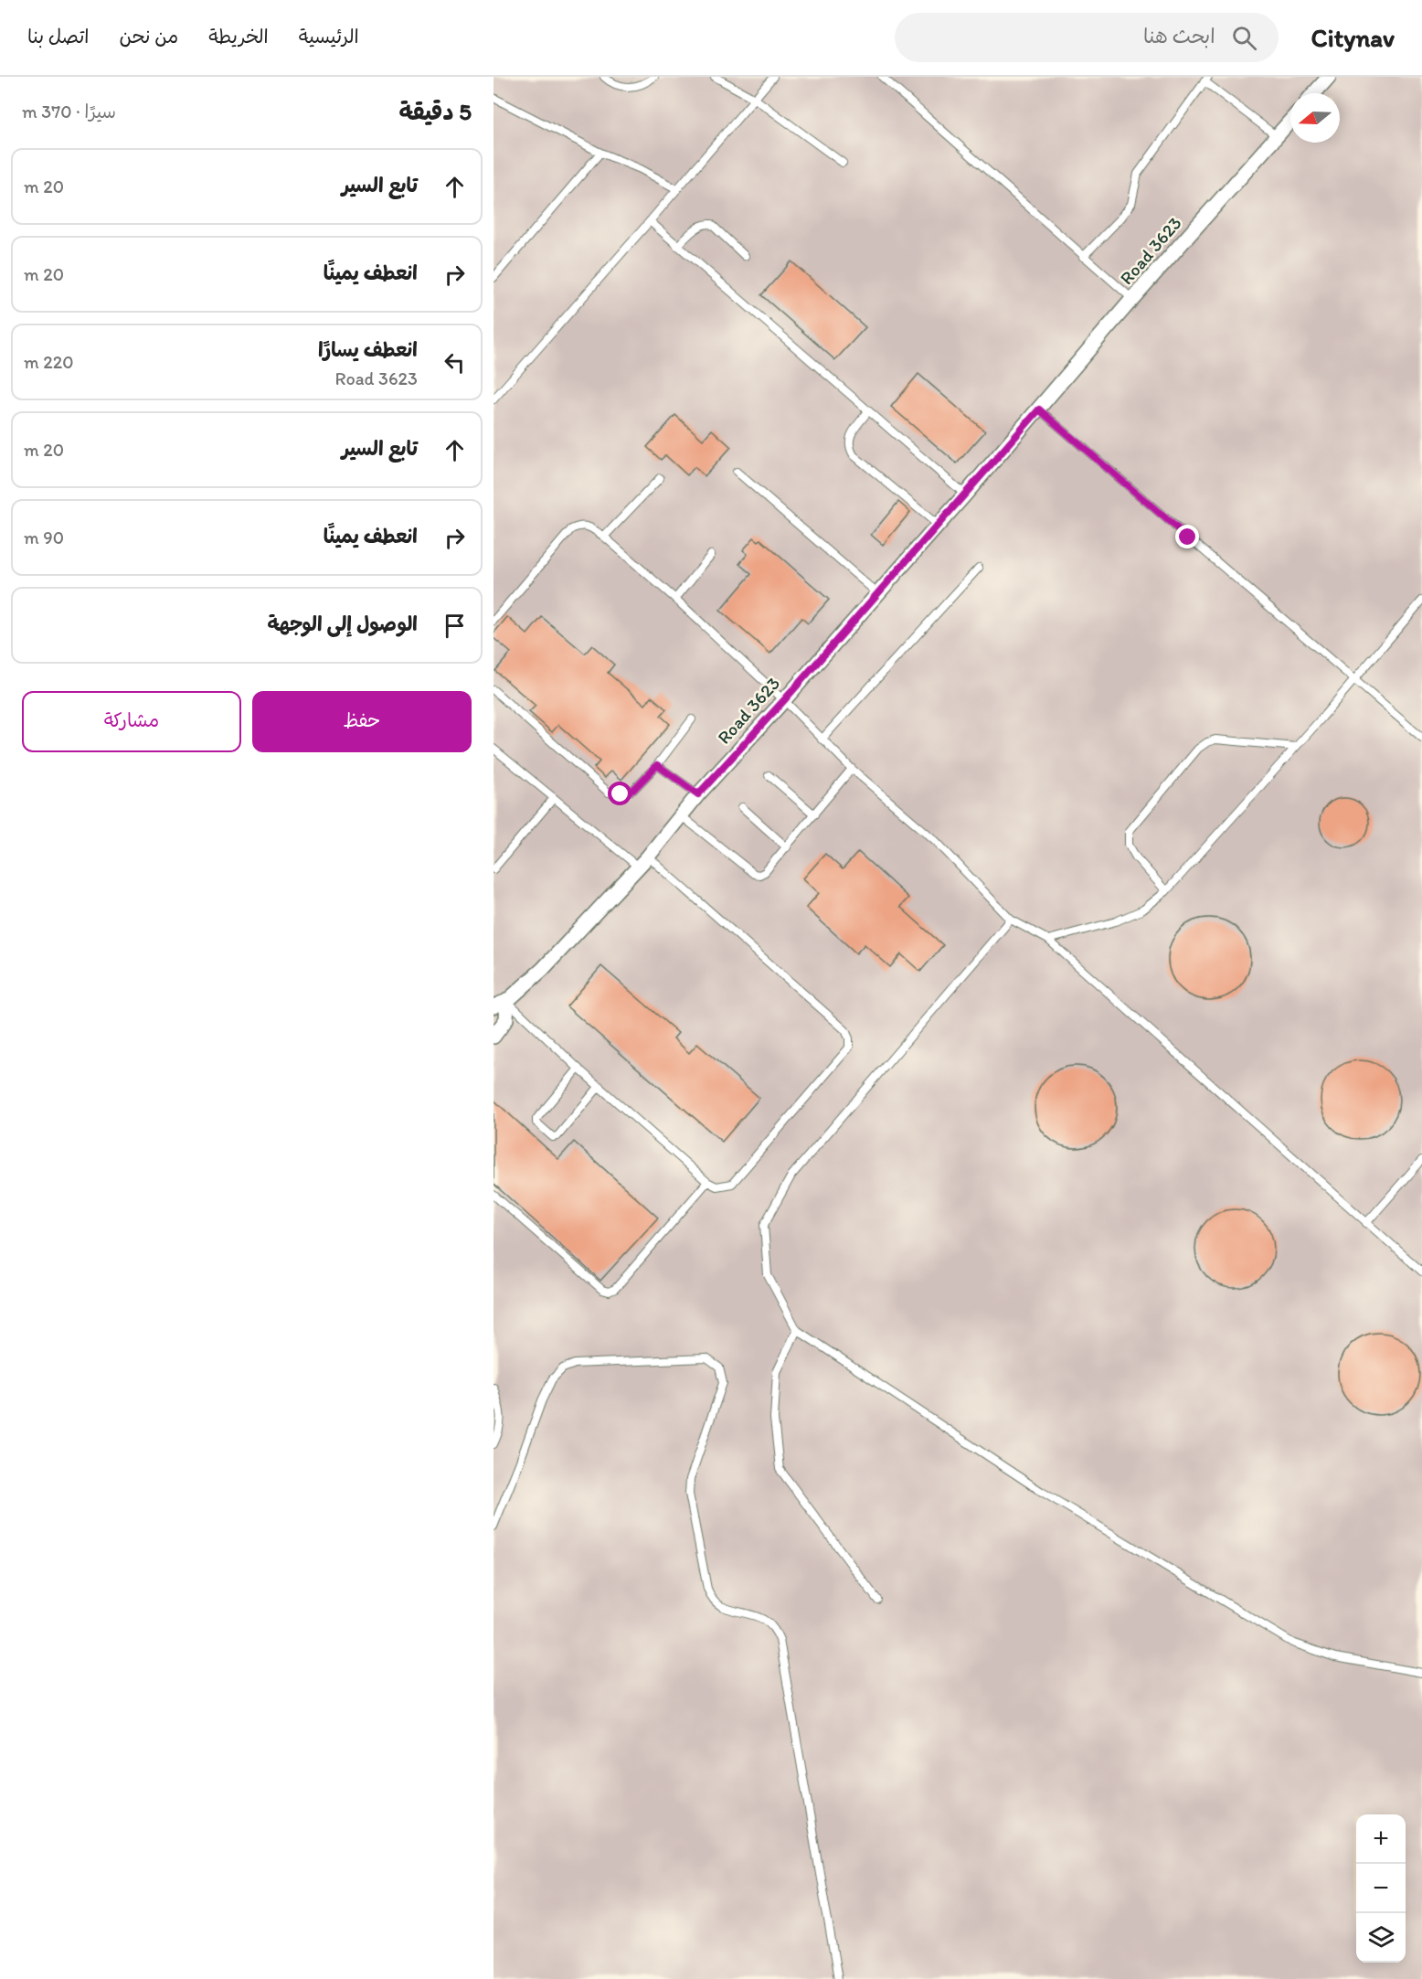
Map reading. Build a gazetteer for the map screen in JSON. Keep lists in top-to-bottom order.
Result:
{
  "streets": {
    "street": ["Road 3623"]
  },
  "north": "left",
  "page": {
    "header": "Citynav",
    "search": "ابحث هنا",
    "nav": [
      "الرئيسية",
      "الخريطة",
      "من نحن",
      "اتصل بنا"
    ],
    "heading": ["5 دقيقة", "سيرًا · 370 m"],
    "list": [
      ["تابع السير", "20 m"],
      ["انعطف يمينًا", "20 m"],
      ["انعطف يسارًا", "Road 3623", "220 m"],
      ["تابع السير", "20 m"],
      ["انعطف يمينًا", "90 m"],
      "الوصول إلى الوجهة"
    ],
    "buttons": ["حفظ", "مشاركة"],
    "map_buttons": ["+", "−"]
  }
}
